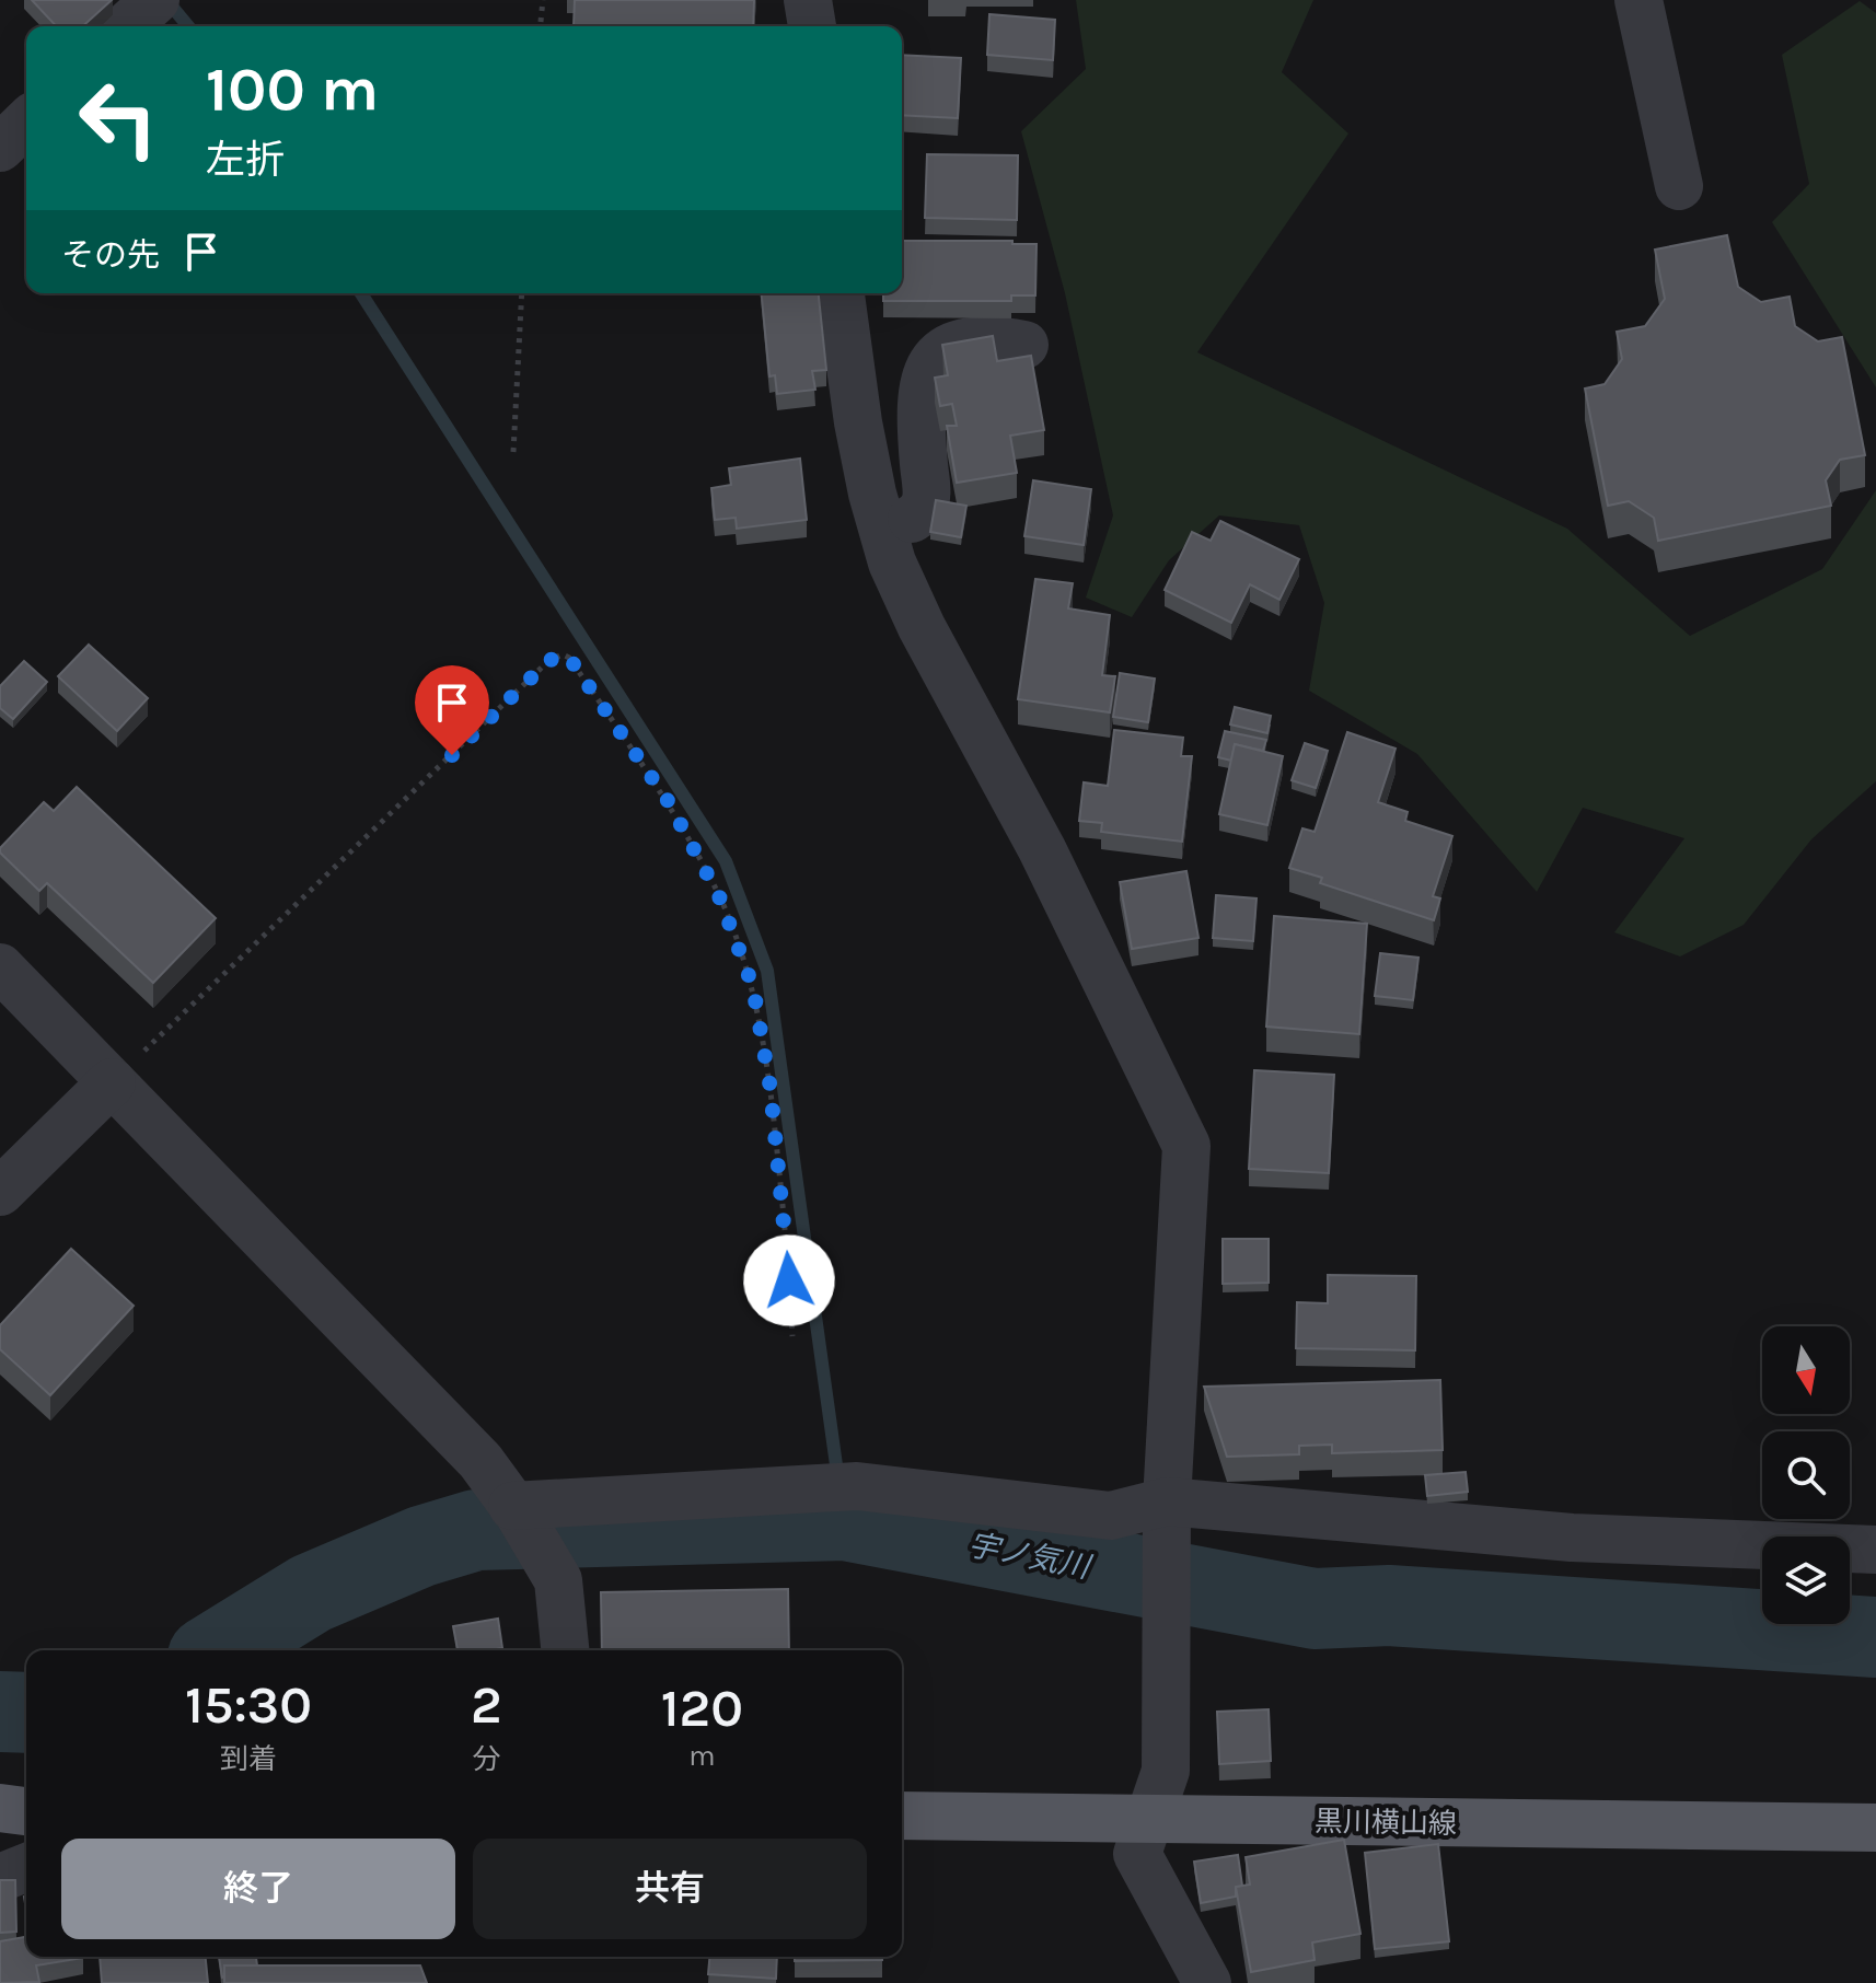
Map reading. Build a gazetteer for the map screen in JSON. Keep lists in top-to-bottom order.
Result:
{
  "streets": {
    "main road": ["黒川横山線"]
  },
  "water": ["宇ノ気川"],
  "north": "bottom",
  "page": {
    "turn": ["100 m", "左折"],
    "then": "その先",
    "eta": [
      "15:30",
      "到着",
      "2",
      "分",
      "120",
      "m"
    ],
    "buttons": ["終了", "共有"]
  }
}
